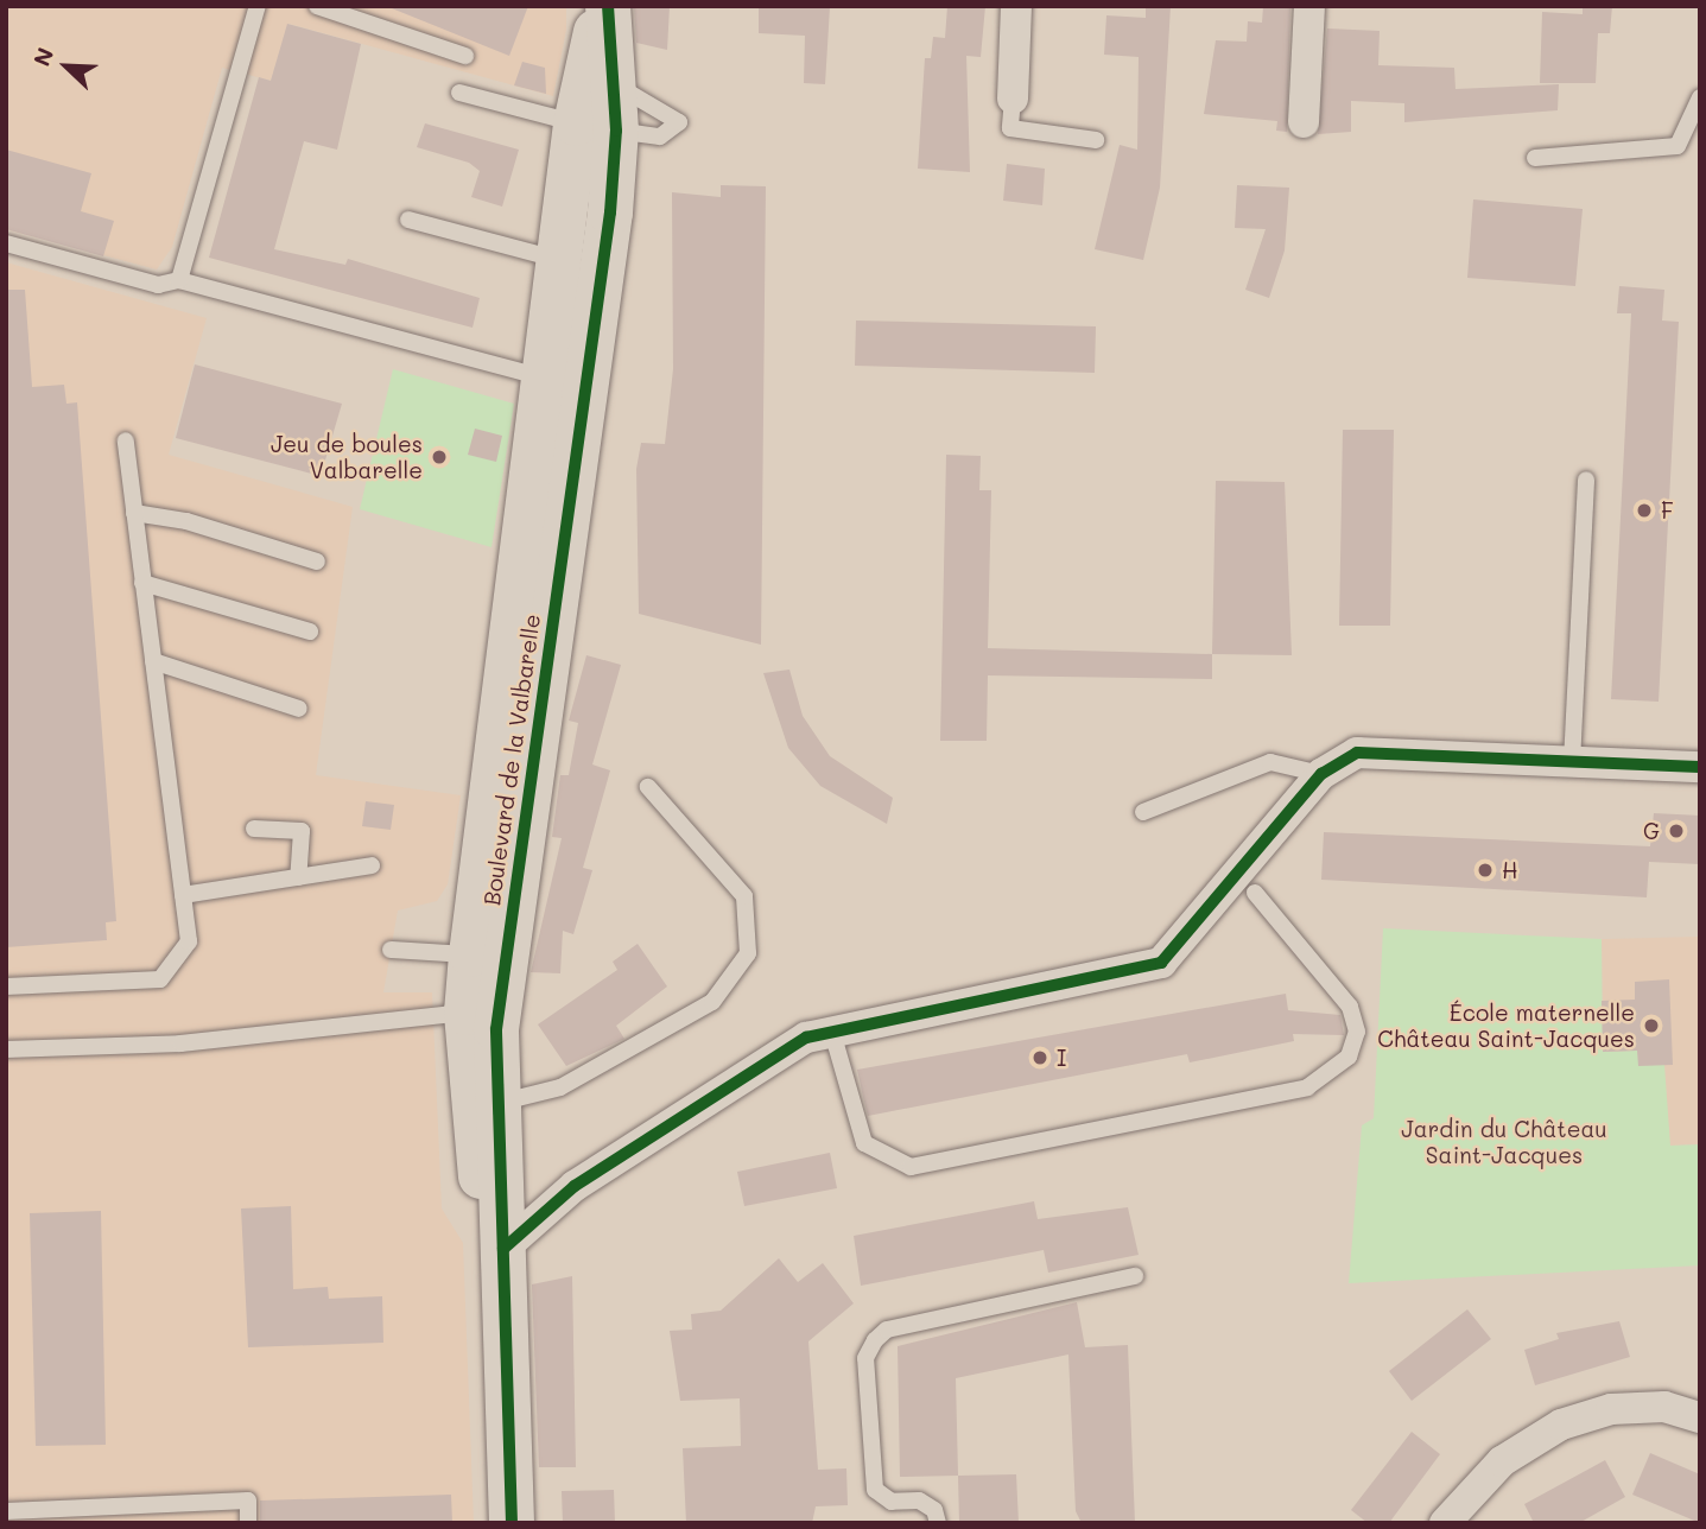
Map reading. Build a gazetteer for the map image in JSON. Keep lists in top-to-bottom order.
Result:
{
  "streets": {
    "street": ["Boulevard de la Valbarelle"]
  },
  "parks": ["Jardin du Château Saint-Jacques"],
  "places": [
    "Jeu de boules Valbarelle",
    "F",
    "G",
    "H",
    "École maternelle Château Saint-Jacques",
    "I"
  ],
  "north": "top left"
}
